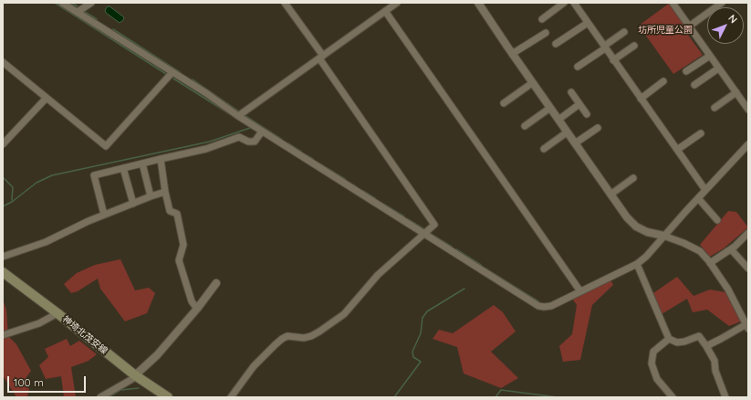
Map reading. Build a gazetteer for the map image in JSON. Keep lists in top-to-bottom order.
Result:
{
  "streets": {
    "main road": ["神埼北茂安線"]
  },
  "parks": ["坊所児童公園"],
  "scale_bar": "100 m",
  "north": "top right"
}
